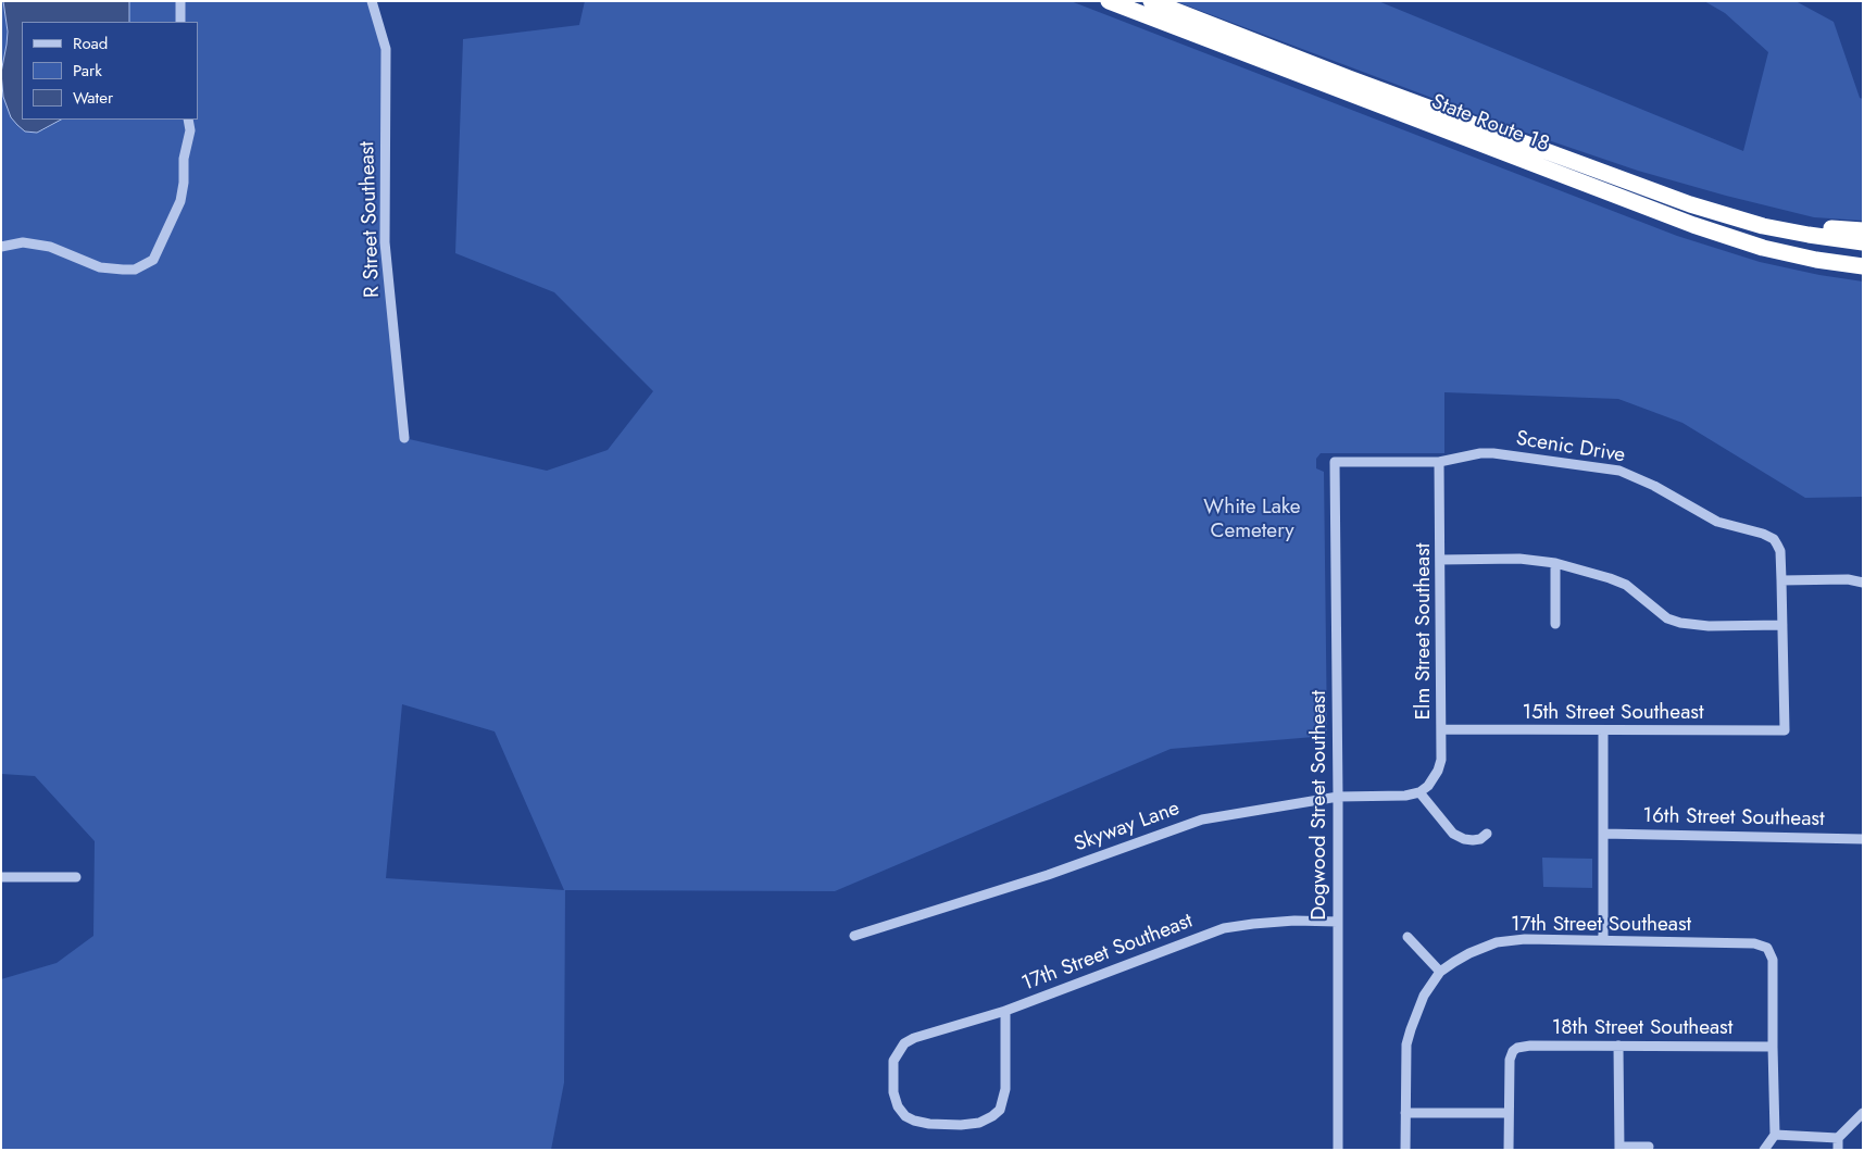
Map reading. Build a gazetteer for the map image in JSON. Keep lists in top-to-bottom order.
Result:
{
  "streets": {
    "highway": ["State Route 18"],
    "street": [
      "R Street Southeast",
      "Scenic Drive",
      "Elm Street Southeast",
      "15th Street Southeast",
      "Dogwood Street Southeast",
      "16th Street Southeast",
      "Skyway Lane",
      "17th Street Southeast",
      "18th Street Southeast"
    ]
  },
  "crossings": [
    ["Scenic Drive", "Elm Street Southeast"],
    ["Scenic Drive", "Dogwood Street Southeast"],
    ["Elm Street Southeast", "15th Street Southeast"],
    ["Elm Street Southeast", "Skyway Lane"],
    ["Dogwood Street Southeast", "Skyway Lane"],
    ["Dogwood Street Southeast", "17th Street Southeast"],
    ["17th Street Southeast", "18th Street Southeast"]
  ],
  "parks": ["White Lake Cemetery"],
  "legend": ["Road", "Park", "Water"]
}
